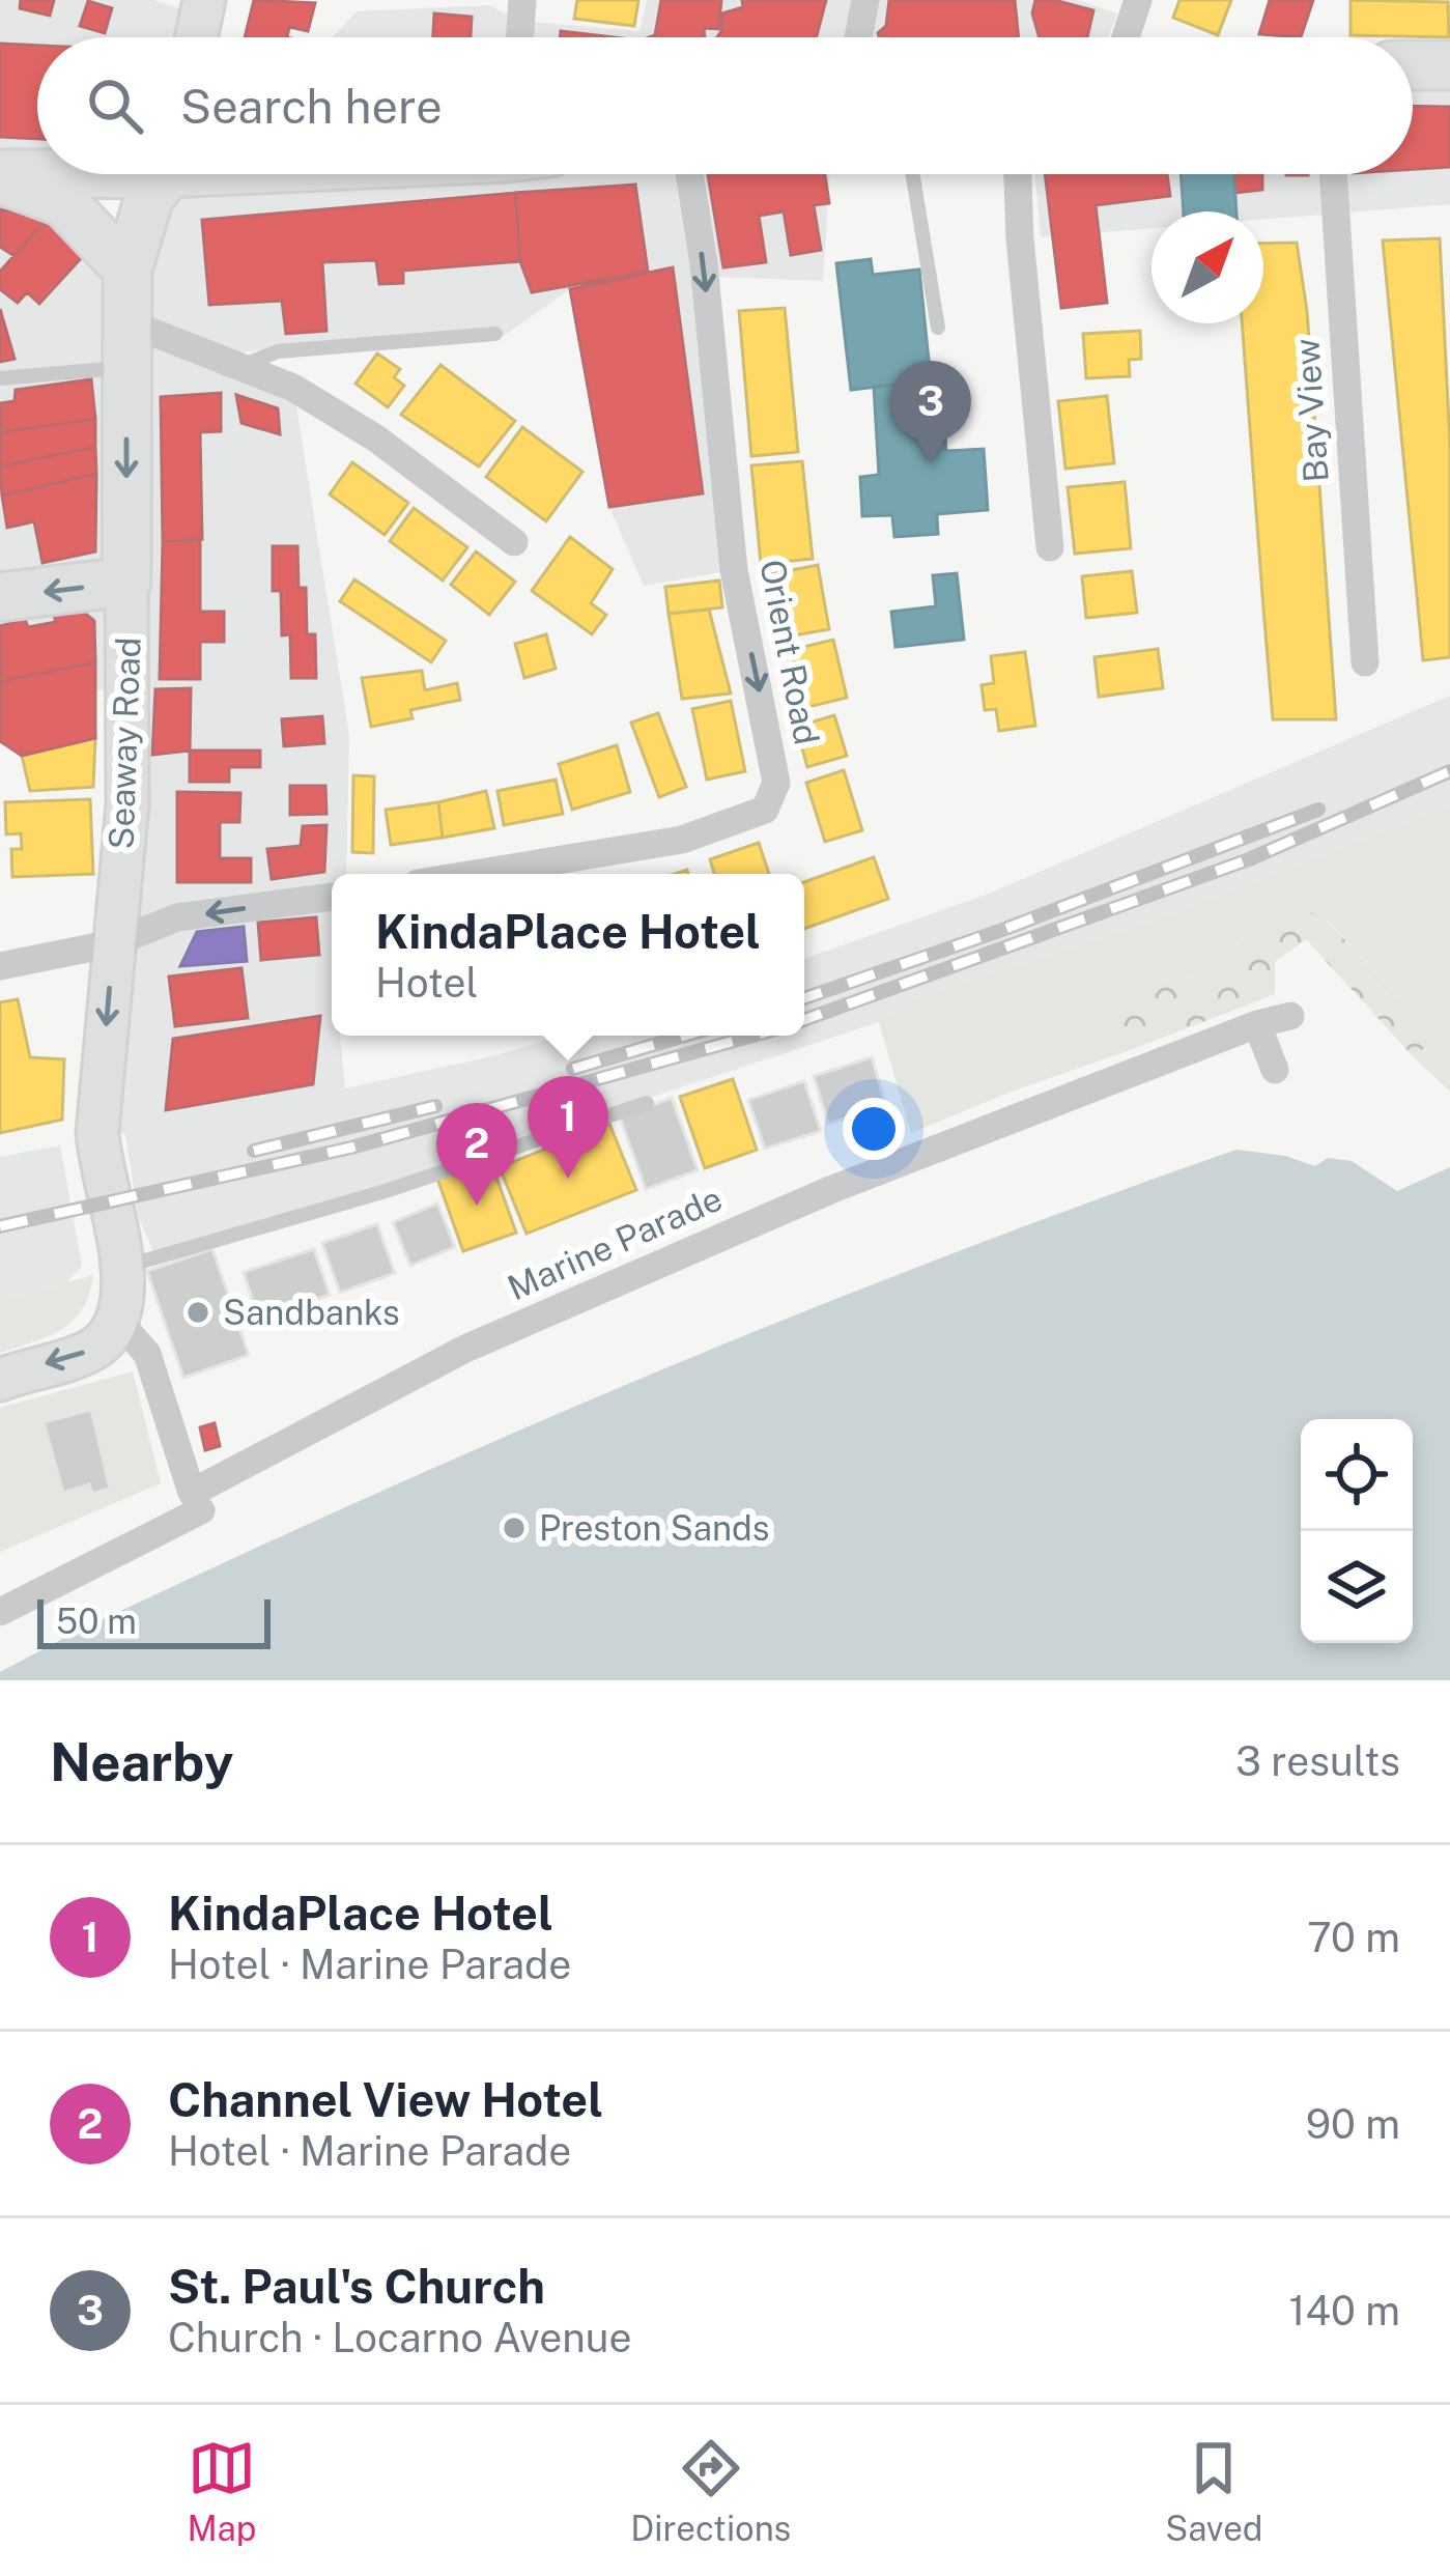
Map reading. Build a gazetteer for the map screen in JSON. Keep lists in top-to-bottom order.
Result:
{
  "streets": {
    "main road": ["Seaway Road"],
    "street": ["Bay View", "Orient Road", "Marine Parade"]
  },
  "crossings": [
    ["Seaway Road", "Marine Parade"]
  ],
  "one_way": ["Seaway Road"],
  "places": ["Sandbanks", "Preston Sands"],
  "scale_bar": "50 m",
  "north": "top right",
  "page": {
    "search": "Search here",
    "pins": ["3", "1", "2"],
    "popup": ["KindaPlace Hotel", "Hotel"],
    "scale": "50 m",
    "heading": ["Nearby", "3 results"],
    "list": [
      {
        "mark": "1",
        "name": "KindaPlace Hotel",
        "note": "Hotel · Marine Parade",
        "value": "70 m"
      },
      {
        "mark": "2",
        "name": "Channel View Hotel",
        "note": "Hotel · Marine Parade",
        "value": "90 m"
      },
      {
        "mark": "3",
        "name": "St. Paul's Church",
        "note": "Church · Locarno Avenue",
        "value": "140 m"
      }
    ],
    "nav": ["Map", "Directions", "Saved"]
  }
}
